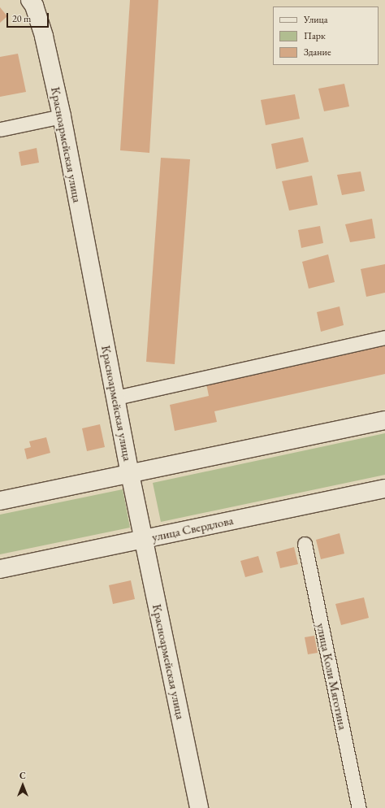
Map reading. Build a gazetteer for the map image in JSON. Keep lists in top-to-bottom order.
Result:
{
  "streets": {
    "main road": ["Красноармейская улица", "улица Свердлова"],
    "street": ["улица Коли Мяготина"]
  },
  "crossings": [
    ["Красноармейская улица", "улица Свердлова"]
  ],
  "legend": ["Улица", "Парк", "Здание"],
  "scale_bar": "20 m",
  "north": "top"
}
